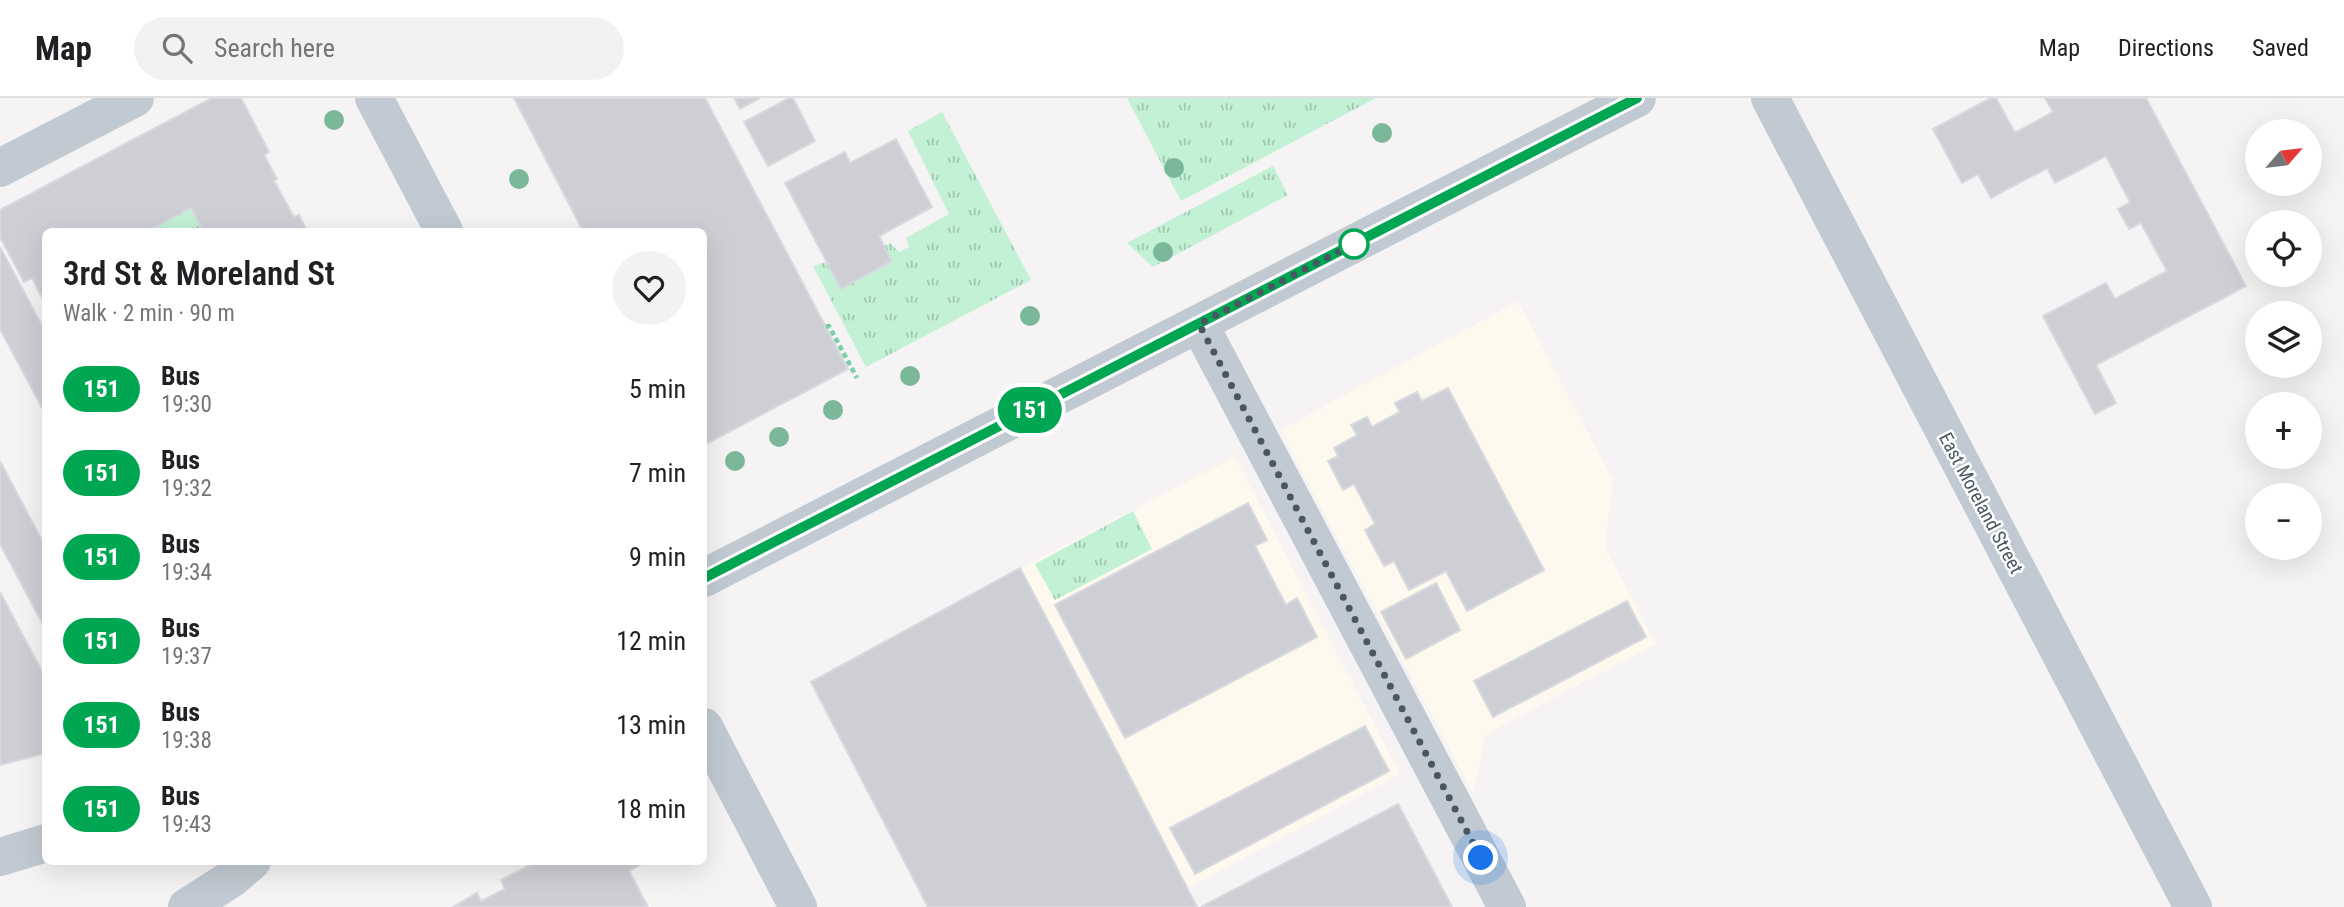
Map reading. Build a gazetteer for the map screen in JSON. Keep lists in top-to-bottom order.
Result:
{
  "streets": {
    "street": ["East Moreland Street"]
  },
  "lines": ["bus line 151"],
  "north": "top right",
  "page": {
    "header": "Map",
    "search": "Search here",
    "nav": ["Map", "Directions", "Saved"],
    "on_map": "151",
    "map_buttons": ["+", "−"],
    "heading": ["3rd St & Moreland St", "Walk · 2 min · 90 m"],
    "list": [
      {
        "mark": "151",
        "name": "Bus",
        "note": "19:30",
        "value": "5 min"
      },
      {
        "mark": "151",
        "name": "Bus",
        "note": "19:32",
        "value": "7 min"
      },
      {
        "mark": "151",
        "name": "Bus",
        "note": "19:34",
        "value": "9 min"
      },
      {
        "mark": "151",
        "name": "Bus",
        "note": "19:37",
        "value": "12 min"
      },
      {
        "mark": "151",
        "name": "Bus",
        "note": "19:38",
        "value": "13 min"
      },
      {
        "mark": "151",
        "name": "Bus",
        "note": "19:43",
        "value": "18 min"
      }
    ]
  }
}
